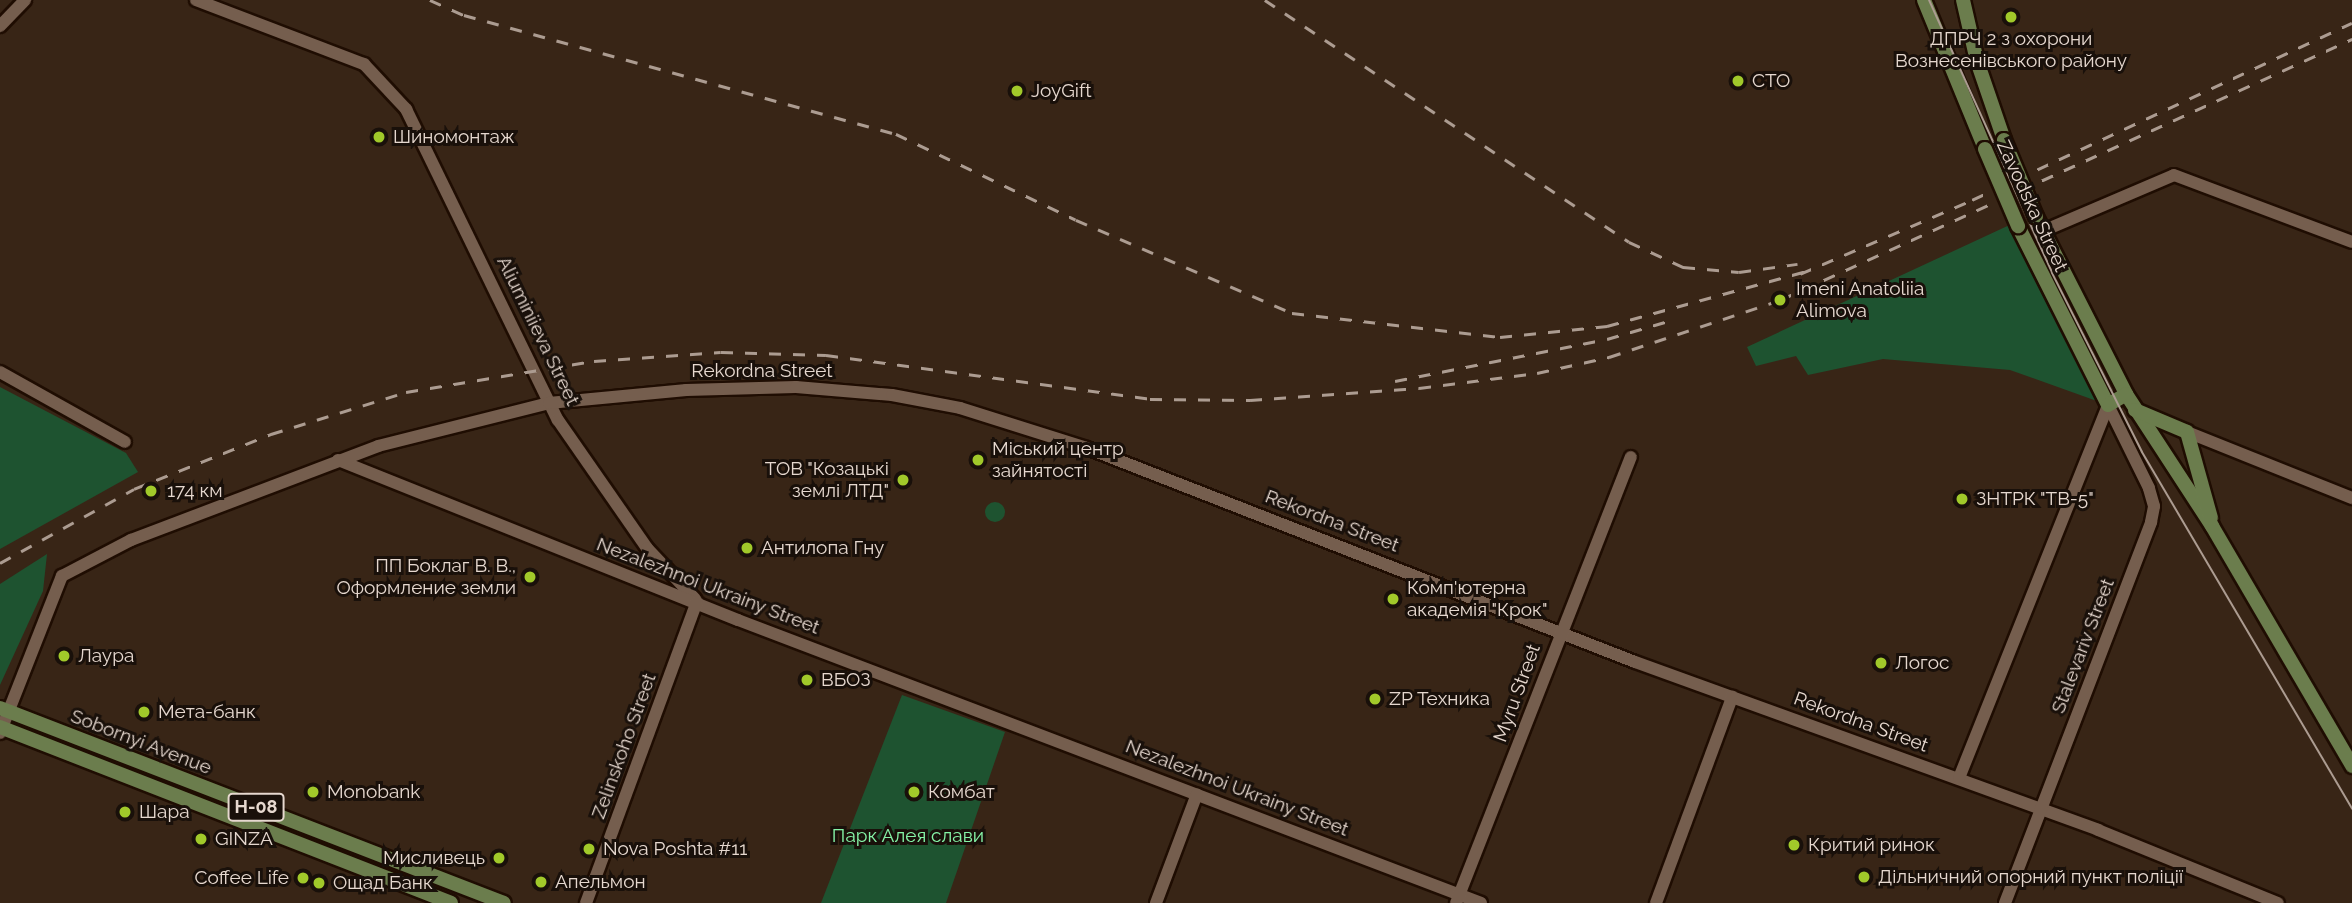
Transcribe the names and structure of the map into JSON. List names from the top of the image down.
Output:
{
  "streets": {
    "main road": ["Zavodska Street", "Sobornyi Avenue", "Н-08"],
    "street": [
      "Aliuminiieva Street",
      "Rekordna Street",
      "Nezalezhnoi Ukrainy Street",
      "Stalevariv Street",
      "Myru Street",
      "Zelinskoho Street"
    ]
  },
  "crossings": [
    ["Zavodska Street", "Stalevariv Street"],
    ["Aliuminiieva Street", "Rekordna Street"],
    ["Aliuminiieva Street", "Nezalezhnoi Ukrainy Street"],
    ["Aliuminiieva Street", "Zelinskoho Street"],
    ["Rekordna Street", "Nezalezhnoi Ukrainy Street"],
    ["Rekordna Street", "Stalevariv Street"],
    ["Rekordna Street", "Myru Street"],
    ["Nezalezhnoi Ukrainy Street", "Myru Street"],
    ["Nezalezhnoi Ukrainy Street", "Zelinskoho Street"]
  ],
  "parks": ["Парк Алея слави"],
  "places": [
    "ДПРЧ 2 з охорони Вознесенівського району",
    "СТО",
    "JoyGift",
    "Шиномонтаж",
    "Imeni Anatoliia Alimova",
    "Міський центр зайнятості",
    "ТОВ \"Козацькі землі ЛТД\"",
    "174 км",
    "ЗНТРК \"ТВ-5\"",
    "Антилопа Гну",
    "ПП Боклаг В. В., Оформление земли",
    "Комп'ютерна академія \"Крок\"",
    "Лаура",
    "Логос",
    "ВБОЗ",
    "ZP Техника",
    "Мета-банк",
    "Monobank",
    "Комбат",
    "Шара",
    "GINZA",
    "Критий ринок",
    "Nova Poshta #11",
    "Мисливець",
    "Дільничний опорний пункт поліції",
    "Coffee Life",
    "Апельмон",
    "Ощад Банк"
  ]
}
